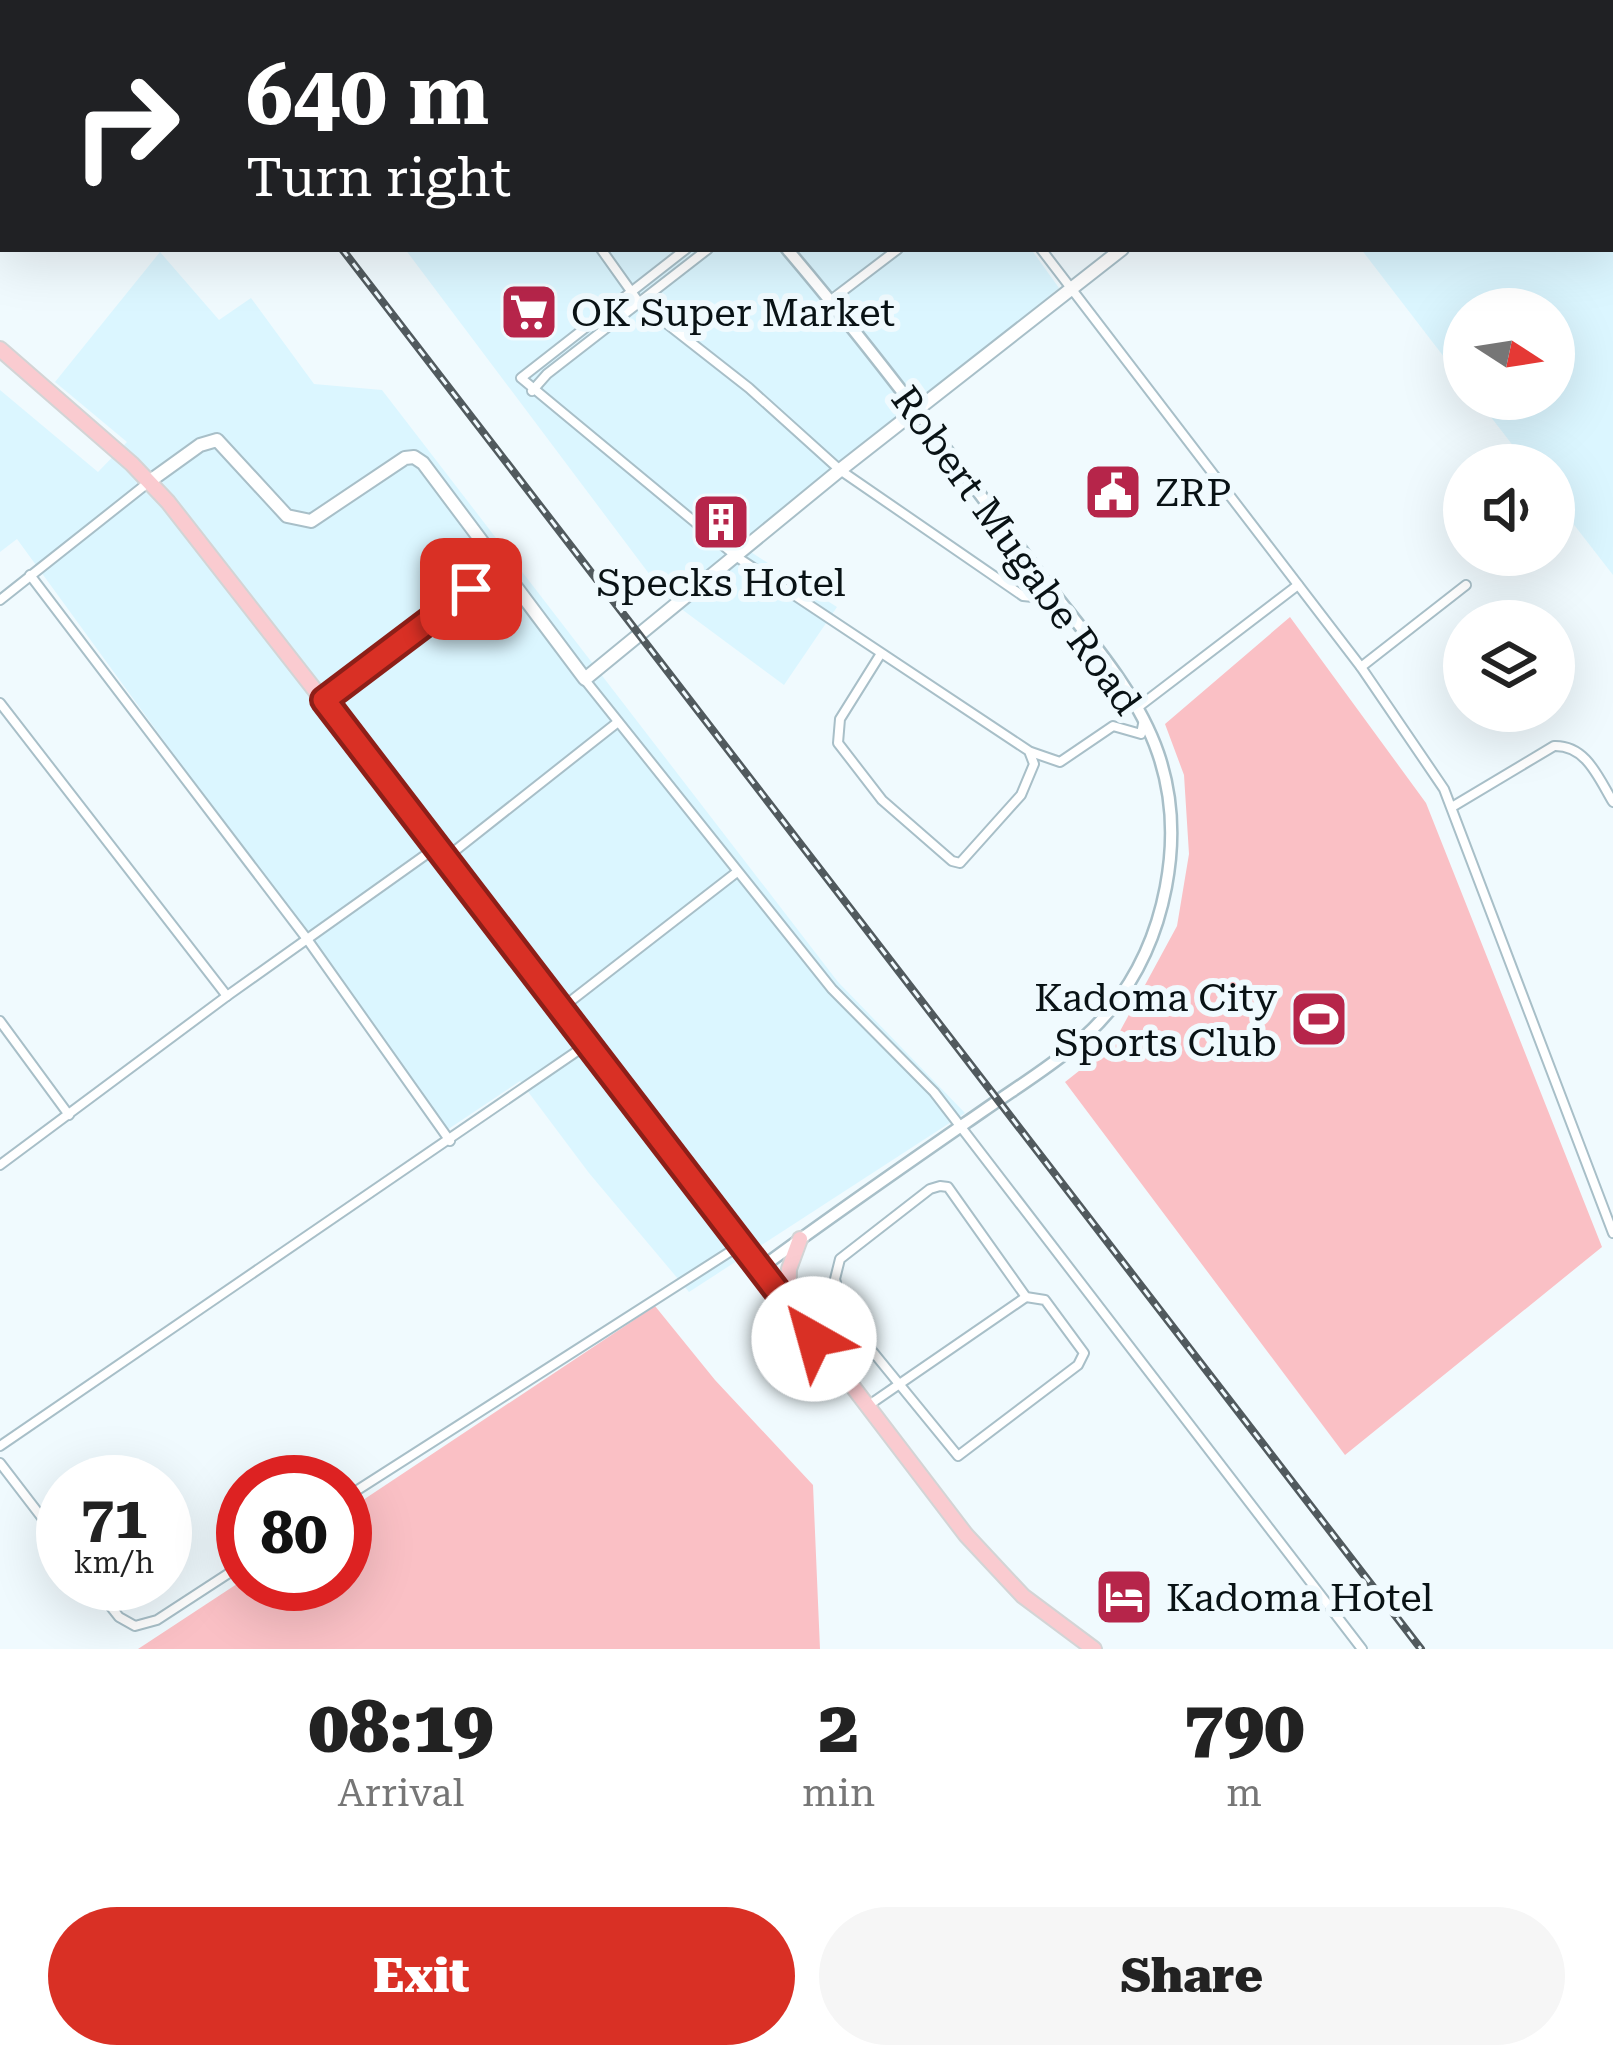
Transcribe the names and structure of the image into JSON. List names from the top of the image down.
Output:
{
  "streets": {
    "street": ["Robert Mugabe Road"]
  },
  "places": {
    "supermarket": ["OK Super Market"],
    "public building": ["ZRP"],
    "building": ["Specks Hotel"],
    "sports": ["Kadoma City Sports Club"],
    "hotel": ["Kadoma Hotel"]
  },
  "north": "right",
  "page": {
    "turn": ["640 m", "Turn right"],
    "speed": "71 km/h",
    "limit": "80",
    "eta": [
      "08:19",
      "Arrival",
      "2",
      "min",
      "790",
      "m"
    ],
    "buttons": ["Exit", "Share"]
  }
}
